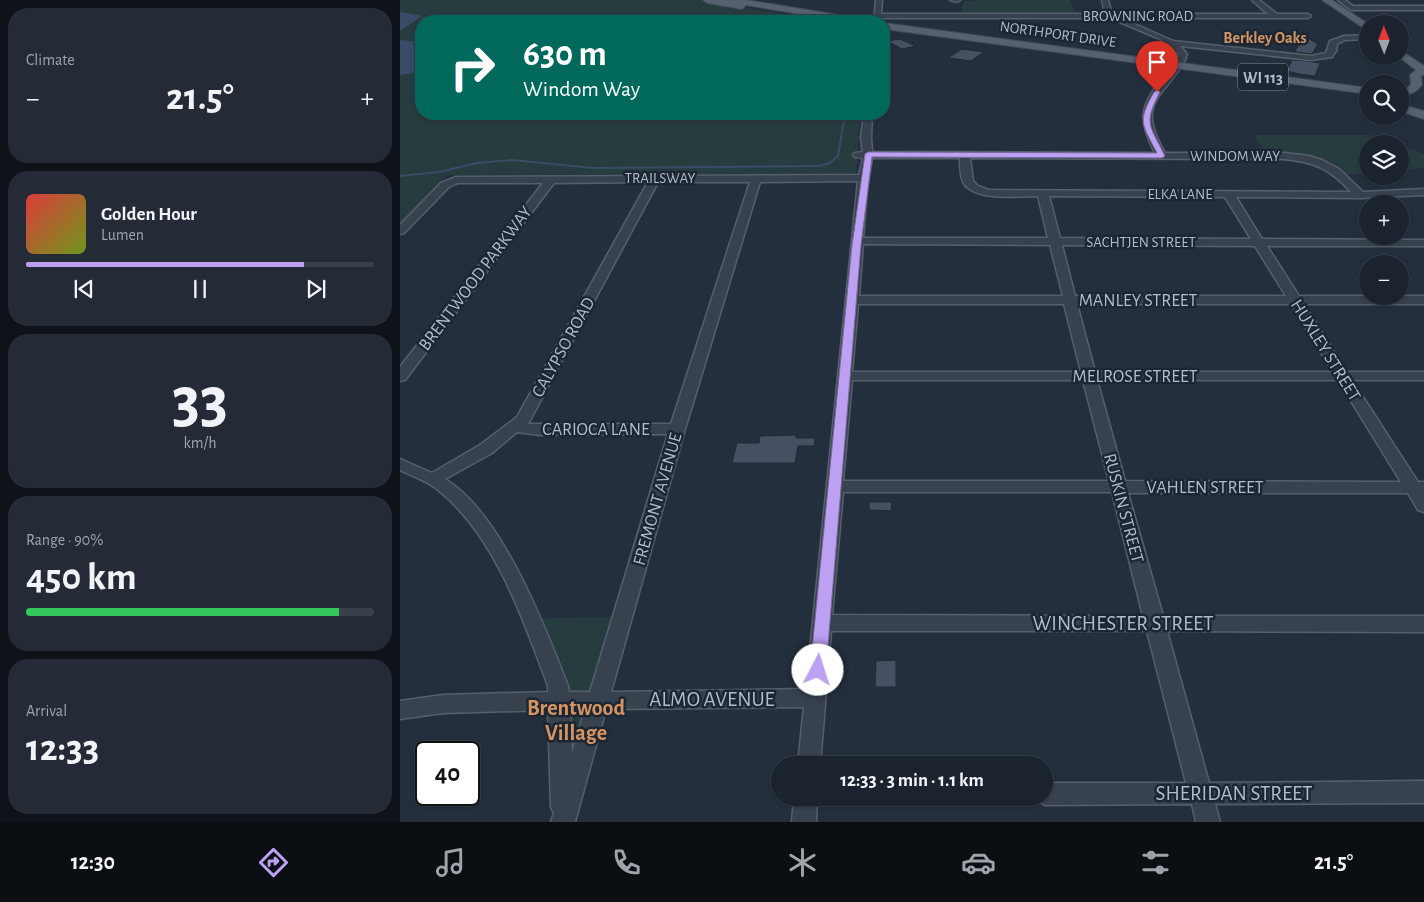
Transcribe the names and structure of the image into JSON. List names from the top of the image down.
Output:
{
  "streets": {
    "main road": ["NORTHPORT DRIVE", "WI 113"],
    "street": [
      "BROWNING ROAD",
      "WINDOM WAY",
      "TRAILSWAY",
      "ELKA LANE",
      "SACHTJEN STREET",
      "BRENTWOOD PARKWAY",
      "MANLEY STREET",
      "CALYPSO ROAD",
      "HUXLEY STREET",
      "MELROSE STREET",
      "CARIOCA LANE",
      "VAHLEN STREET",
      "FREMONT AVENUE",
      "RUSKIN STREET",
      "WINCHESTER STREET",
      "ALMO AVENUE",
      "SHERIDAN STREET"
    ]
  },
  "crossings": [
    ["NORTHPORT DRIVE", "WI 113"],
    ["WINDOM WAY", "ELKA LANE"],
    ["TRAILSWAY", "BRENTWOOD PARKWAY"],
    ["TRAILSWAY", "CALYPSO ROAD"],
    ["TRAILSWAY", "FREMONT AVENUE"],
    ["ELKA LANE", "HUXLEY STREET"],
    ["ELKA LANE", "RUSKIN STREET"],
    ["SACHTJEN STREET", "HUXLEY STREET"],
    ["SACHTJEN STREET", "RUSKIN STREET"],
    ["MANLEY STREET", "HUXLEY STREET"],
    ["MANLEY STREET", "RUSKIN STREET"],
    ["CALYPSO ROAD", "CARIOCA LANE"],
    ["HUXLEY STREET", "MELROSE STREET"],
    ["HUXLEY STREET", "VAHLEN STREET"],
    ["MELROSE STREET", "RUSKIN STREET"],
    ["CARIOCA LANE", "FREMONT AVENUE"],
    ["VAHLEN STREET", "RUSKIN STREET"],
    ["FREMONT AVENUE", "ALMO AVENUE"],
    ["RUSKIN STREET", "WINCHESTER STREET"],
    ["RUSKIN STREET", "SHERIDAN STREET"]
  ],
  "districts": ["Berkley Oaks", "Brentwood Village"],
  "north": "top",
  "page": {
    "tile": [
      "Climate",
      ["33", "km/h"],
      ["Range · 90%", "450 km"],
      ["Arrival", "12:33"]
    ],
    "map_buttons": ["+", "−"],
    "turn": ["630 m", "Windom Way"],
    "heat": ["−", "21.5°", "+"],
    "song": ["Golden Hour", "Lumen"],
    "limit": "40",
    "trip": "12:33 · 3 min · 1.1 km",
    "tabs": ["12:30", "21.5°"]
  }
}
